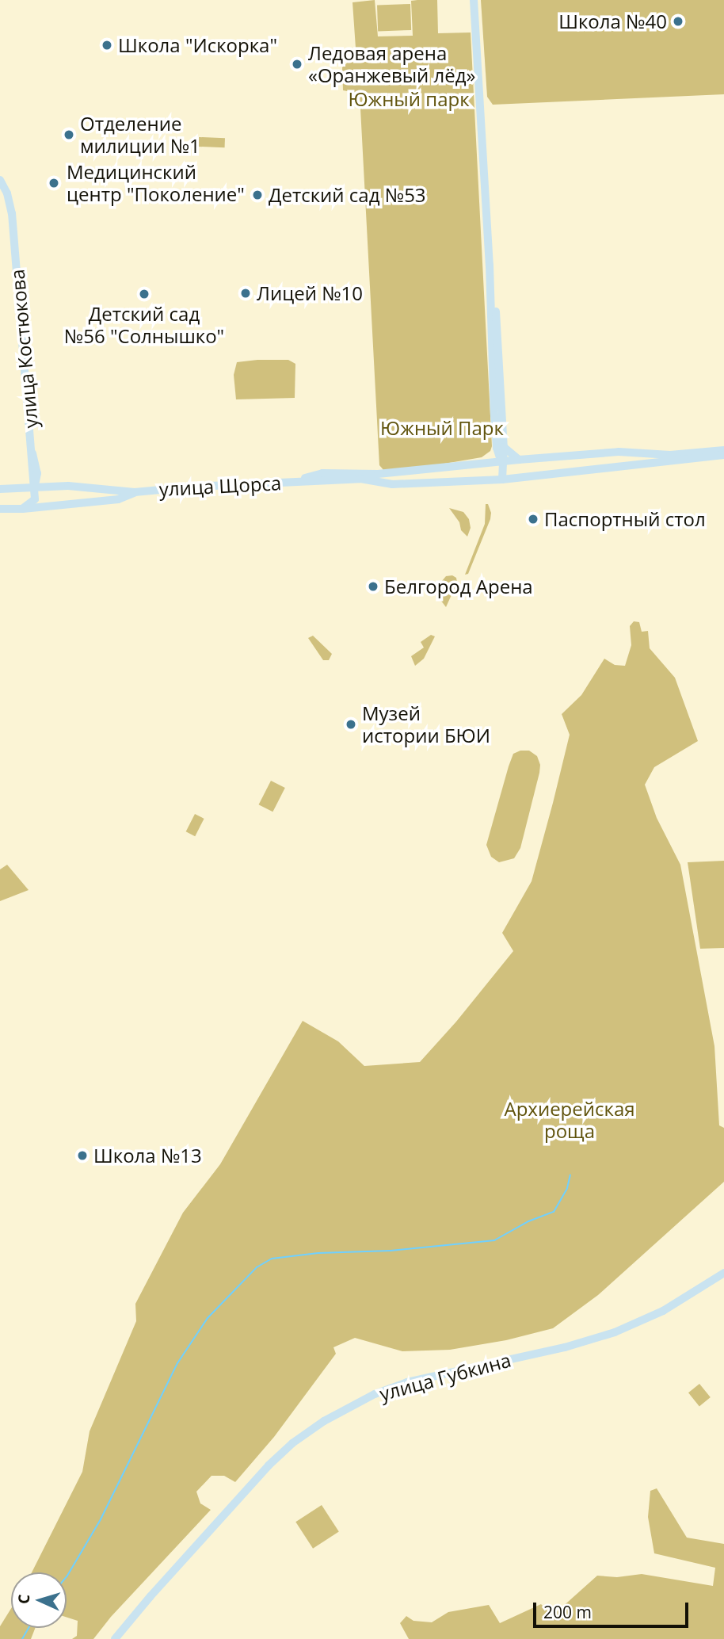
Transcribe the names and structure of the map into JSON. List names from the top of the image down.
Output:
{
  "streets": {
    "main road": ["улица Костюкова", "улица Щорса", "улица Губкина"]
  },
  "crossings": [
    ["улица Костюкова", "улица Щорса"]
  ],
  "parks": ["Южный парк", "Южный Парк", "Архиерейская роща"],
  "places": [
    "Школа №40",
    "Школа \"Искорка\"",
    "Ледовая арена «Оранжевый лёд»",
    "Отделение милиции №1",
    "Медицинский центр \"Поколение\"",
    "Детский сад №53",
    "Лицей №10",
    "Детский сад №56 \"Солнышко\"",
    "Паспортный стол",
    "Белгород Арена",
    "Музей истории БЮИ",
    "Школа №13"
  ],
  "scale_bar": "200 m",
  "north": "left"
}
